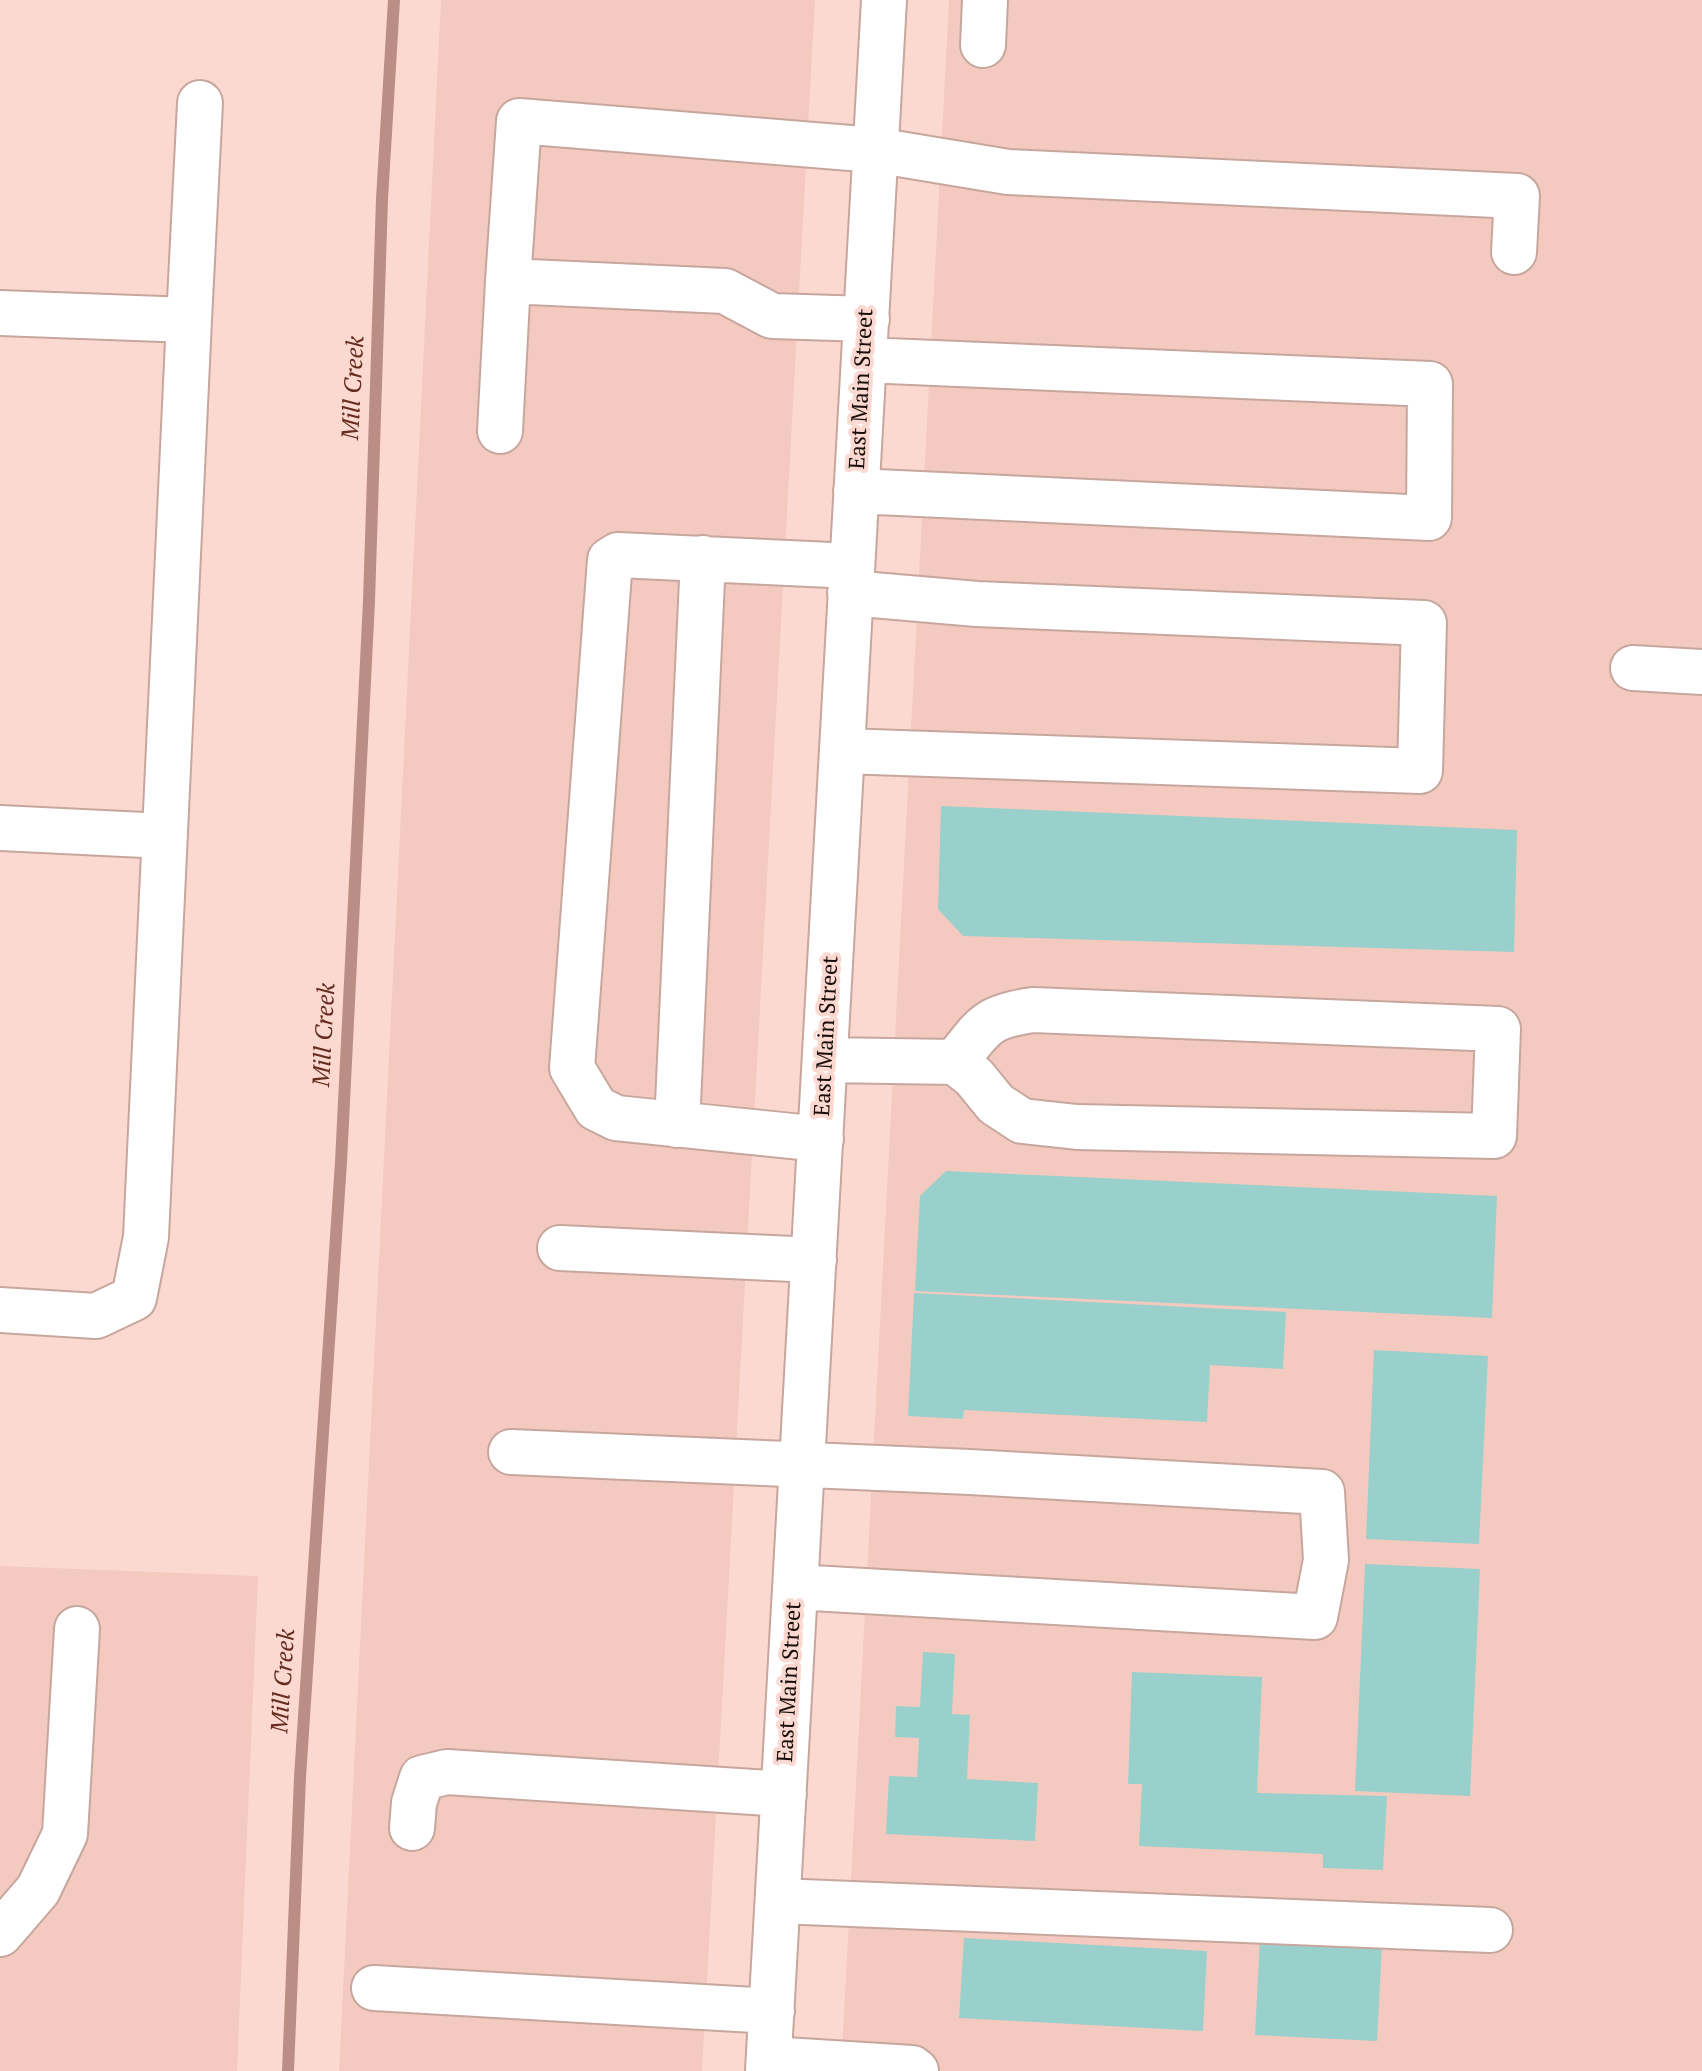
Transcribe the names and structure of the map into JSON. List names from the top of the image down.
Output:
{
  "streets": {
    "street": ["East Main Street"]
  },
  "water": ["Mill Creek"]
}
